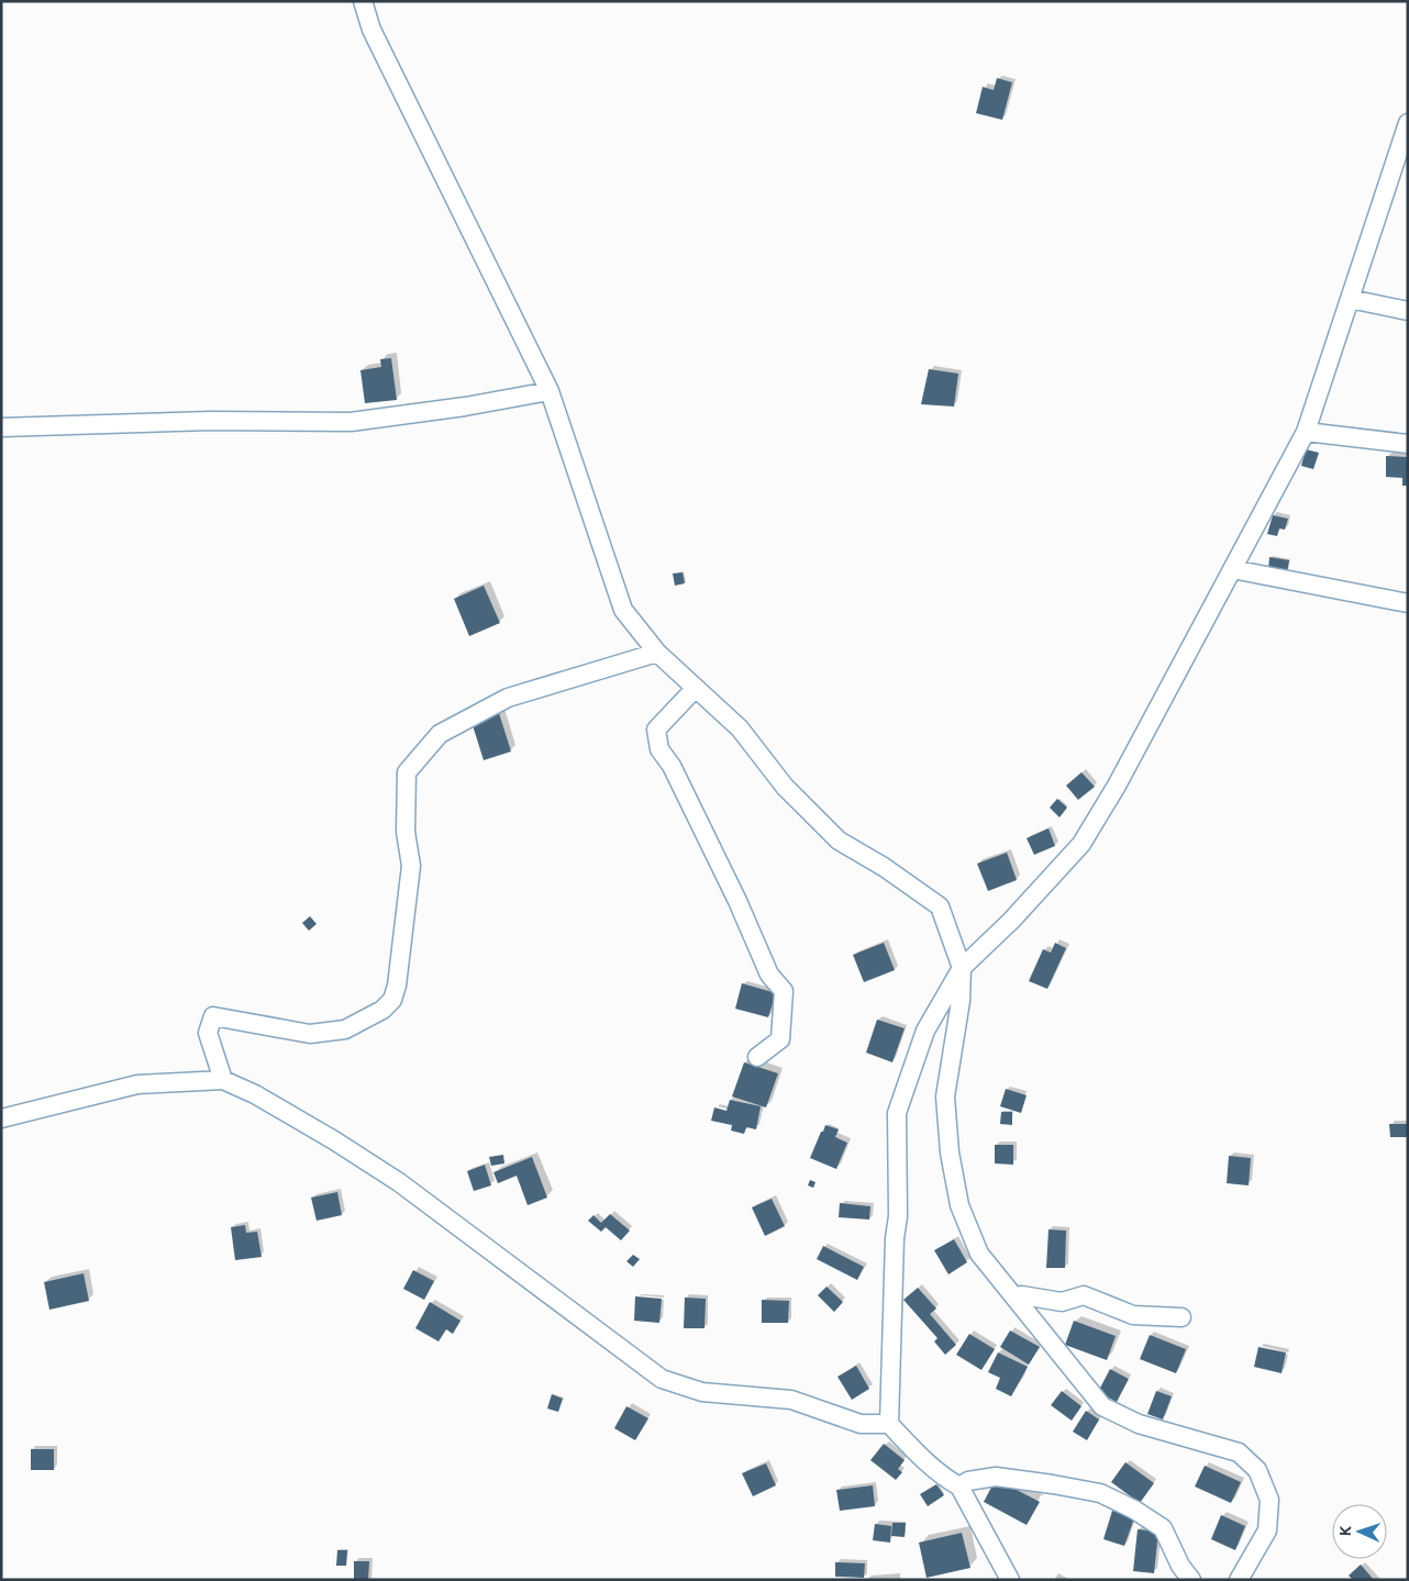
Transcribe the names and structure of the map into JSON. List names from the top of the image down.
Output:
{
  "north": "left"
}
